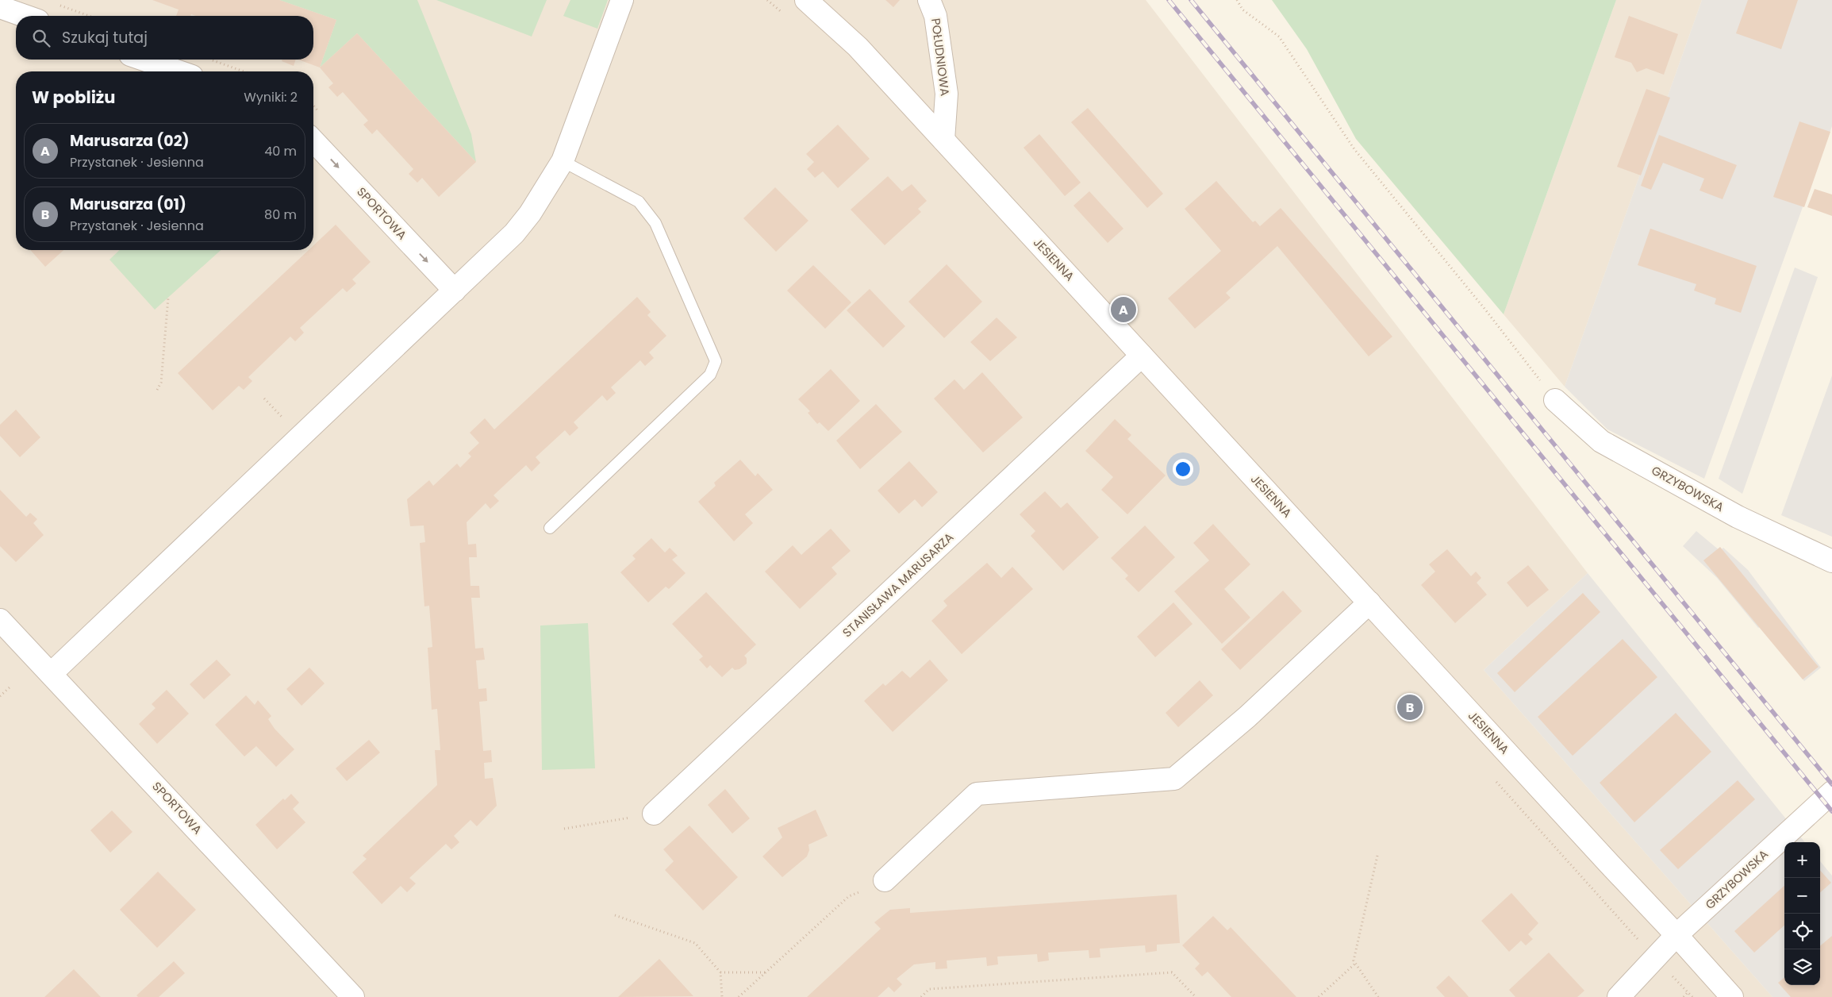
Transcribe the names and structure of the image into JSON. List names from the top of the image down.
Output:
{
  "streets": {
    "street": [
      "POŁUDNIOWA",
      "SPORTOWA",
      "JESIENNA",
      "GRZYBOWSKA",
      "STANISŁAWA MARUSARZA"
    ]
  },
  "crossings": [
    ["POŁUDNIOWA", "JESIENNA"],
    ["JESIENNA", "GRZYBOWSKA"],
    ["JESIENNA", "STANISŁAWA MARUSARZA"]
  ],
  "page": {
    "search": "Szukaj tutaj",
    "heading": ["W pobliżu", "Wyniki: 2"],
    "list": [
      {
        "mark": "A",
        "name": "Marusarza (02)",
        "note": "Przystanek · Jesienna",
        "value": "40 m"
      },
      {
        "mark": "B",
        "name": "Marusarza (01)",
        "note": "Przystanek · Jesienna",
        "value": "80 m"
      }
    ],
    "pins": ["A", "B"],
    "map_buttons": ["+", "−"]
  }
}
